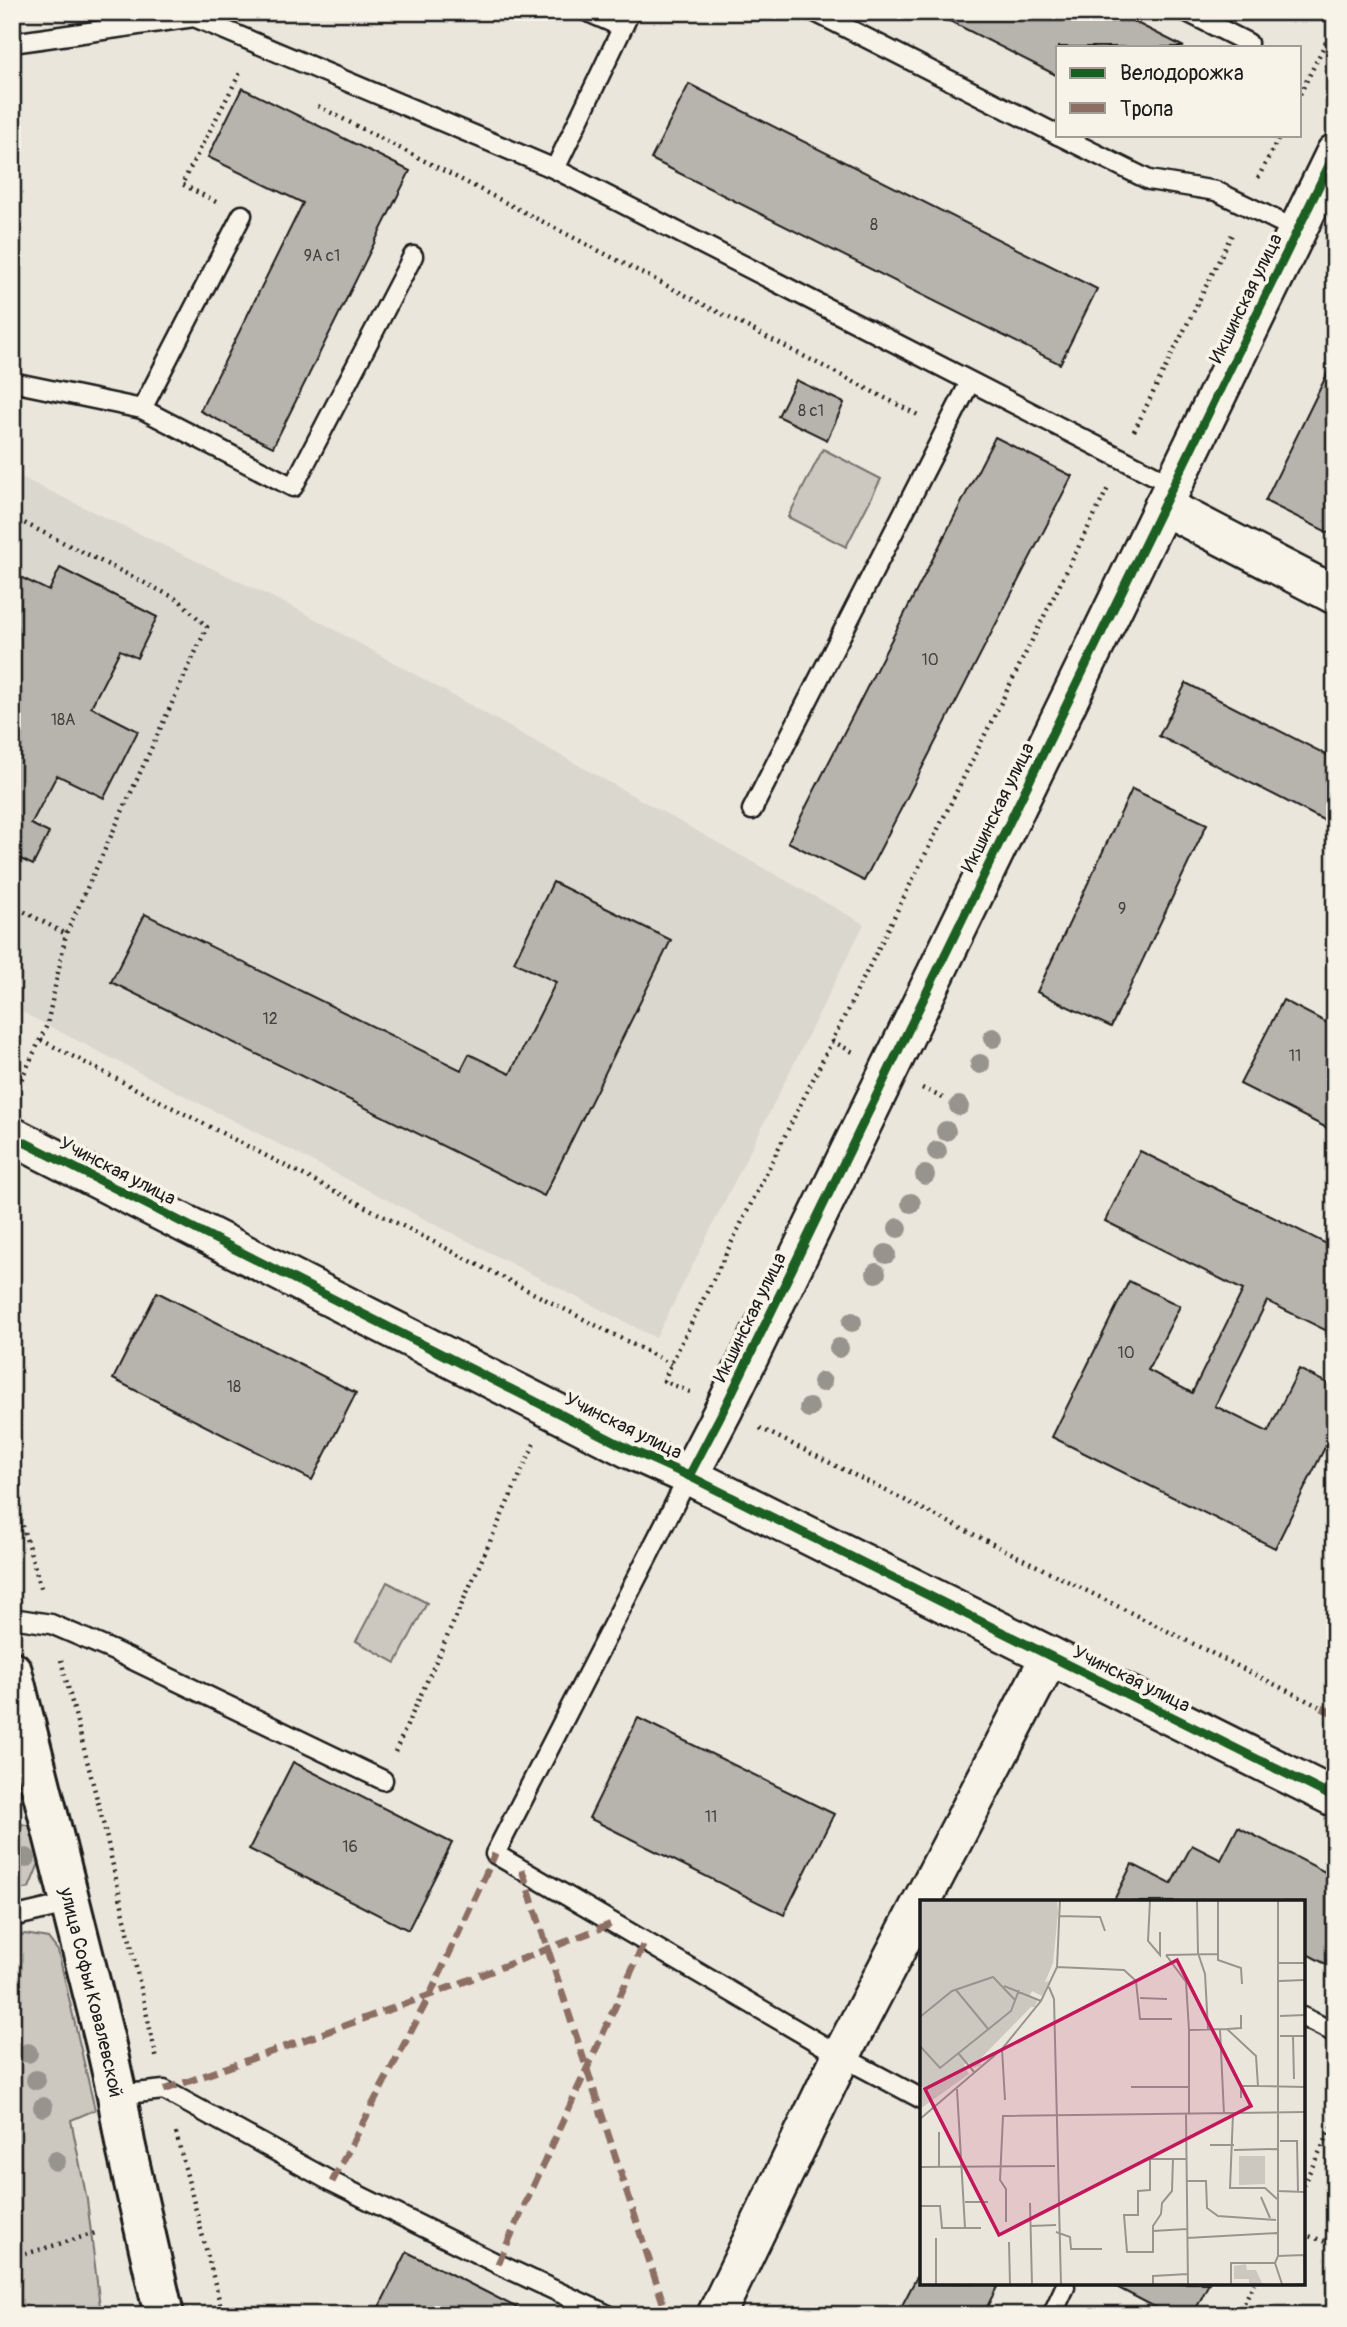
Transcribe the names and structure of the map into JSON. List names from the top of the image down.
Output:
{
  "streets": {
    "street": ["Икшинская улица", "Учинская улица", "улица Софьи Ковалевской"]
  },
  "crossings": [
    ["Икшинская улица", "Учинская улица"]
  ],
  "house_numbers": [
    "8",
    "9А с1",
    "8 с1",
    "10",
    "18А",
    "9",
    "12",
    "11",
    "10",
    "18",
    "11",
    "16"
  ],
  "legend": ["Велодорожка", "Тропа"]
}
